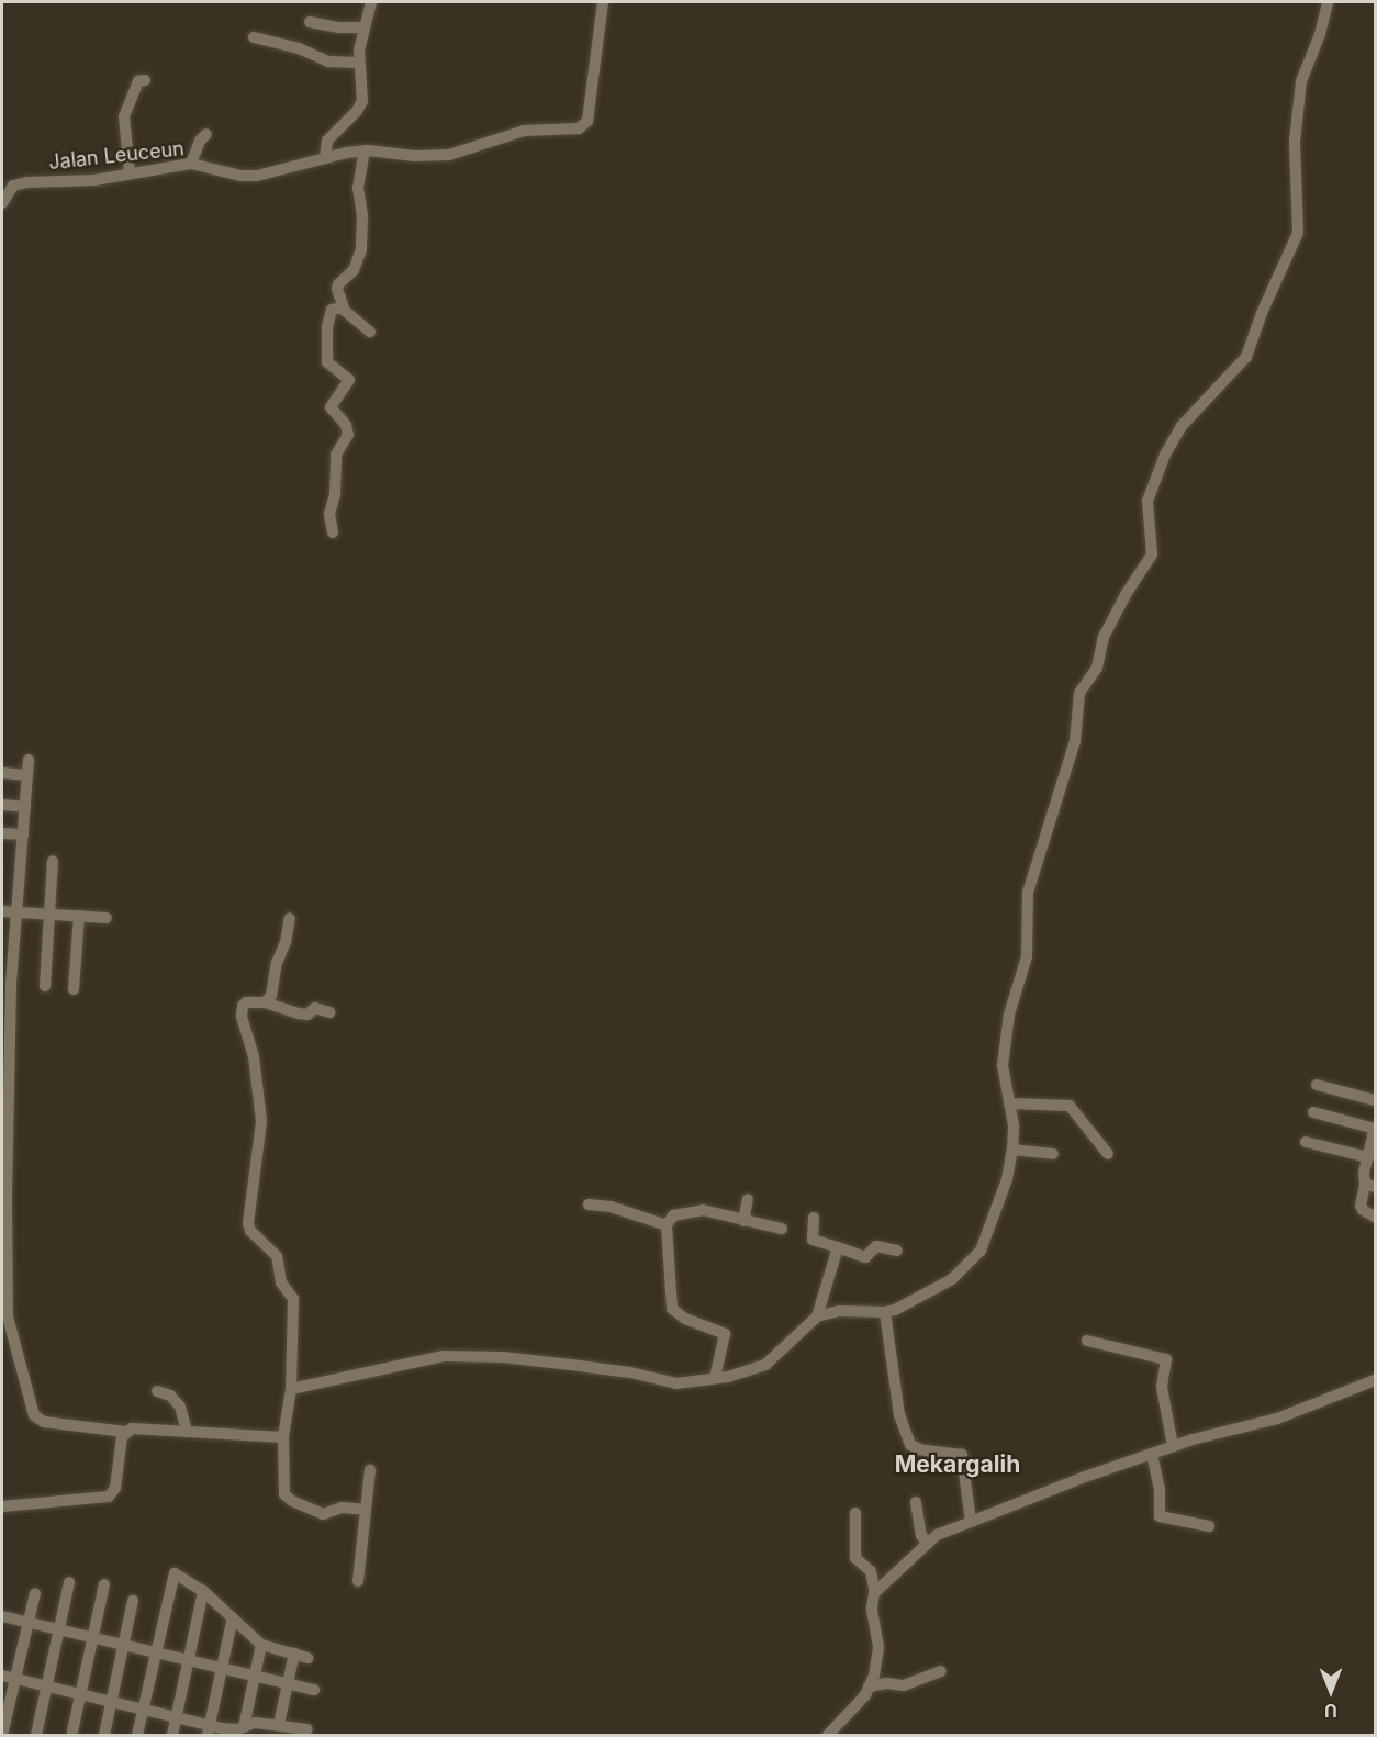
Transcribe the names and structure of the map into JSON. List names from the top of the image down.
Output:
{
  "streets": {
    "street": ["Jalan Leuceun"]
  },
  "districts": ["Mekargalih"],
  "north": "bottom"
}
